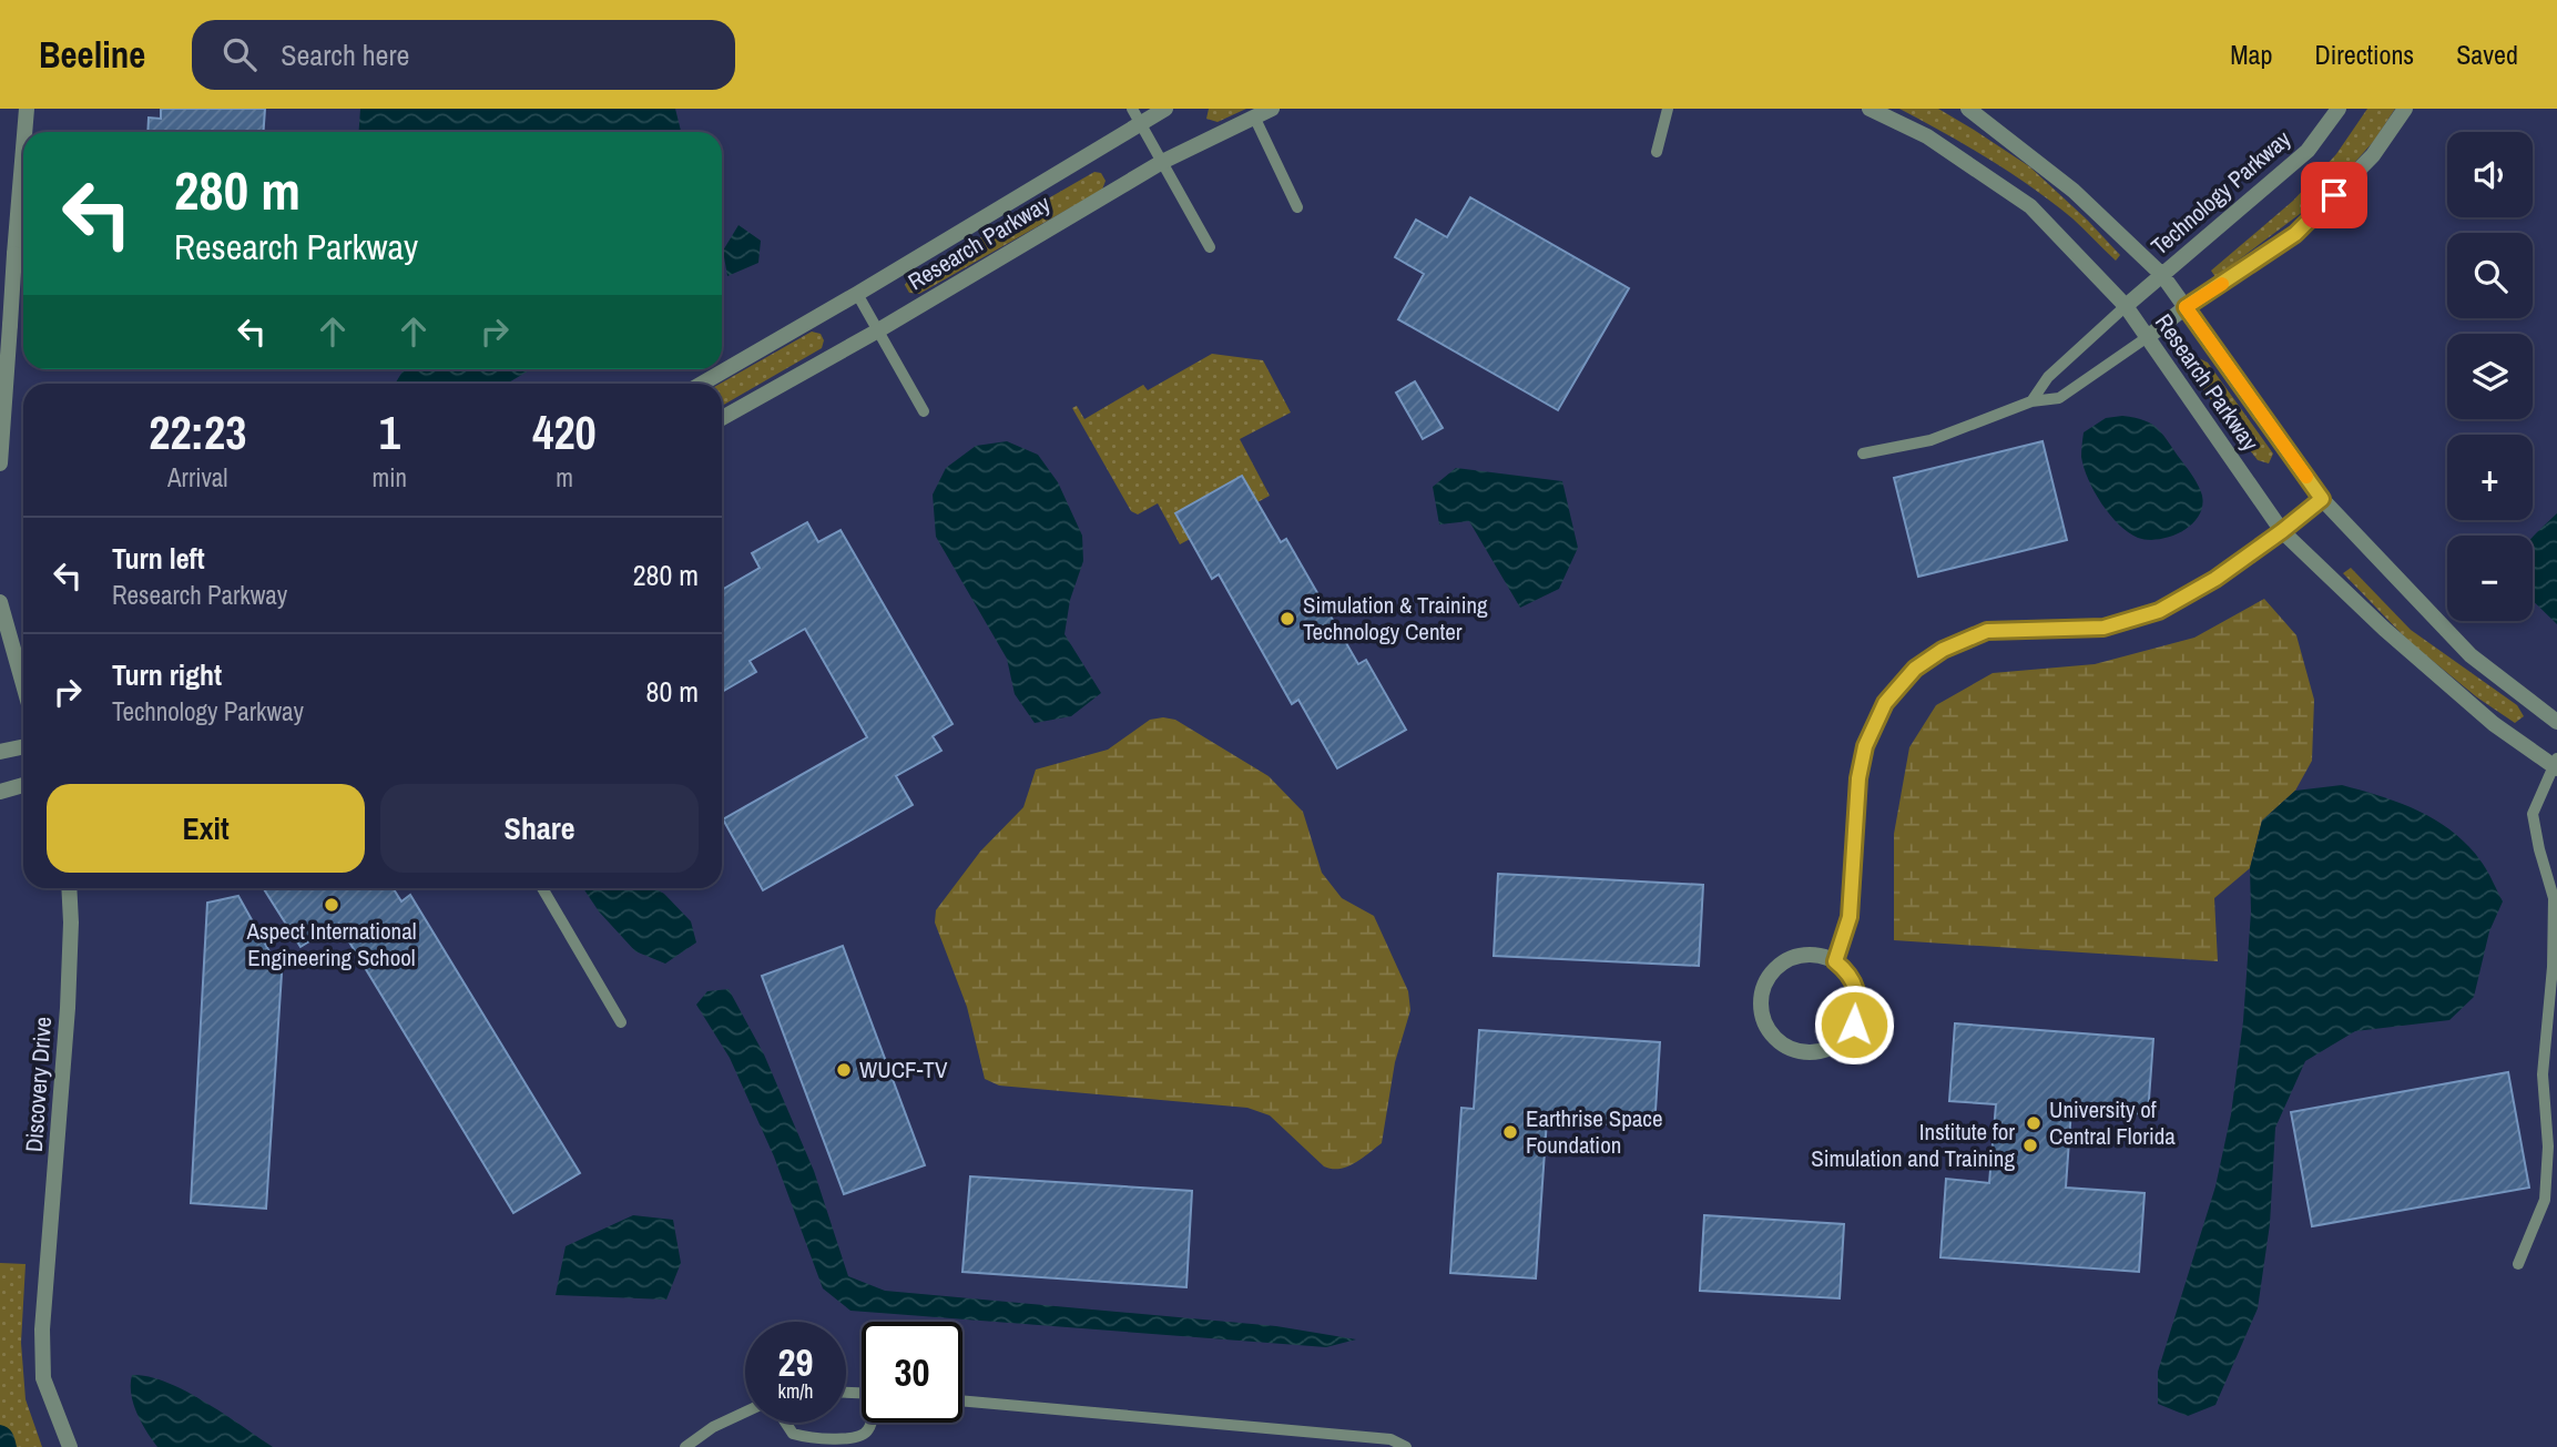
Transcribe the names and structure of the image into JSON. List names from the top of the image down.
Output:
{
  "streets": {
    "street": ["Technology Parkway", "Research Parkway", "Discovery Drive"]
  },
  "crossings": [
    ["Technology Parkway", "Research Parkway"]
  ],
  "places": [
    "Simulation & Training Technology Center",
    "Aspect International Engineering School",
    "WUCF-TV",
    "University of Central Florida",
    "Earthrise Space Foundation",
    "Institute for Simulation and Training"
  ],
  "page": {
    "header": "Beeline",
    "search": "Search here",
    "nav": ["Map", "Directions", "Saved"],
    "map_buttons": ["+", "−"],
    "turn": ["280 m", "Research Parkway"],
    "eta": [
      "22:23",
      "Arrival",
      "1",
      "min",
      "420",
      "m"
    ],
    "list": [
      {
        "name": "Turn left",
        "note": "Research Parkway",
        "value": "280 m"
      },
      {
        "name": "Turn right",
        "note": "Technology Parkway",
        "value": "80 m"
      }
    ],
    "buttons": ["Exit", "Share"],
    "speed": "29 km/h",
    "limit": "30"
  }
}
